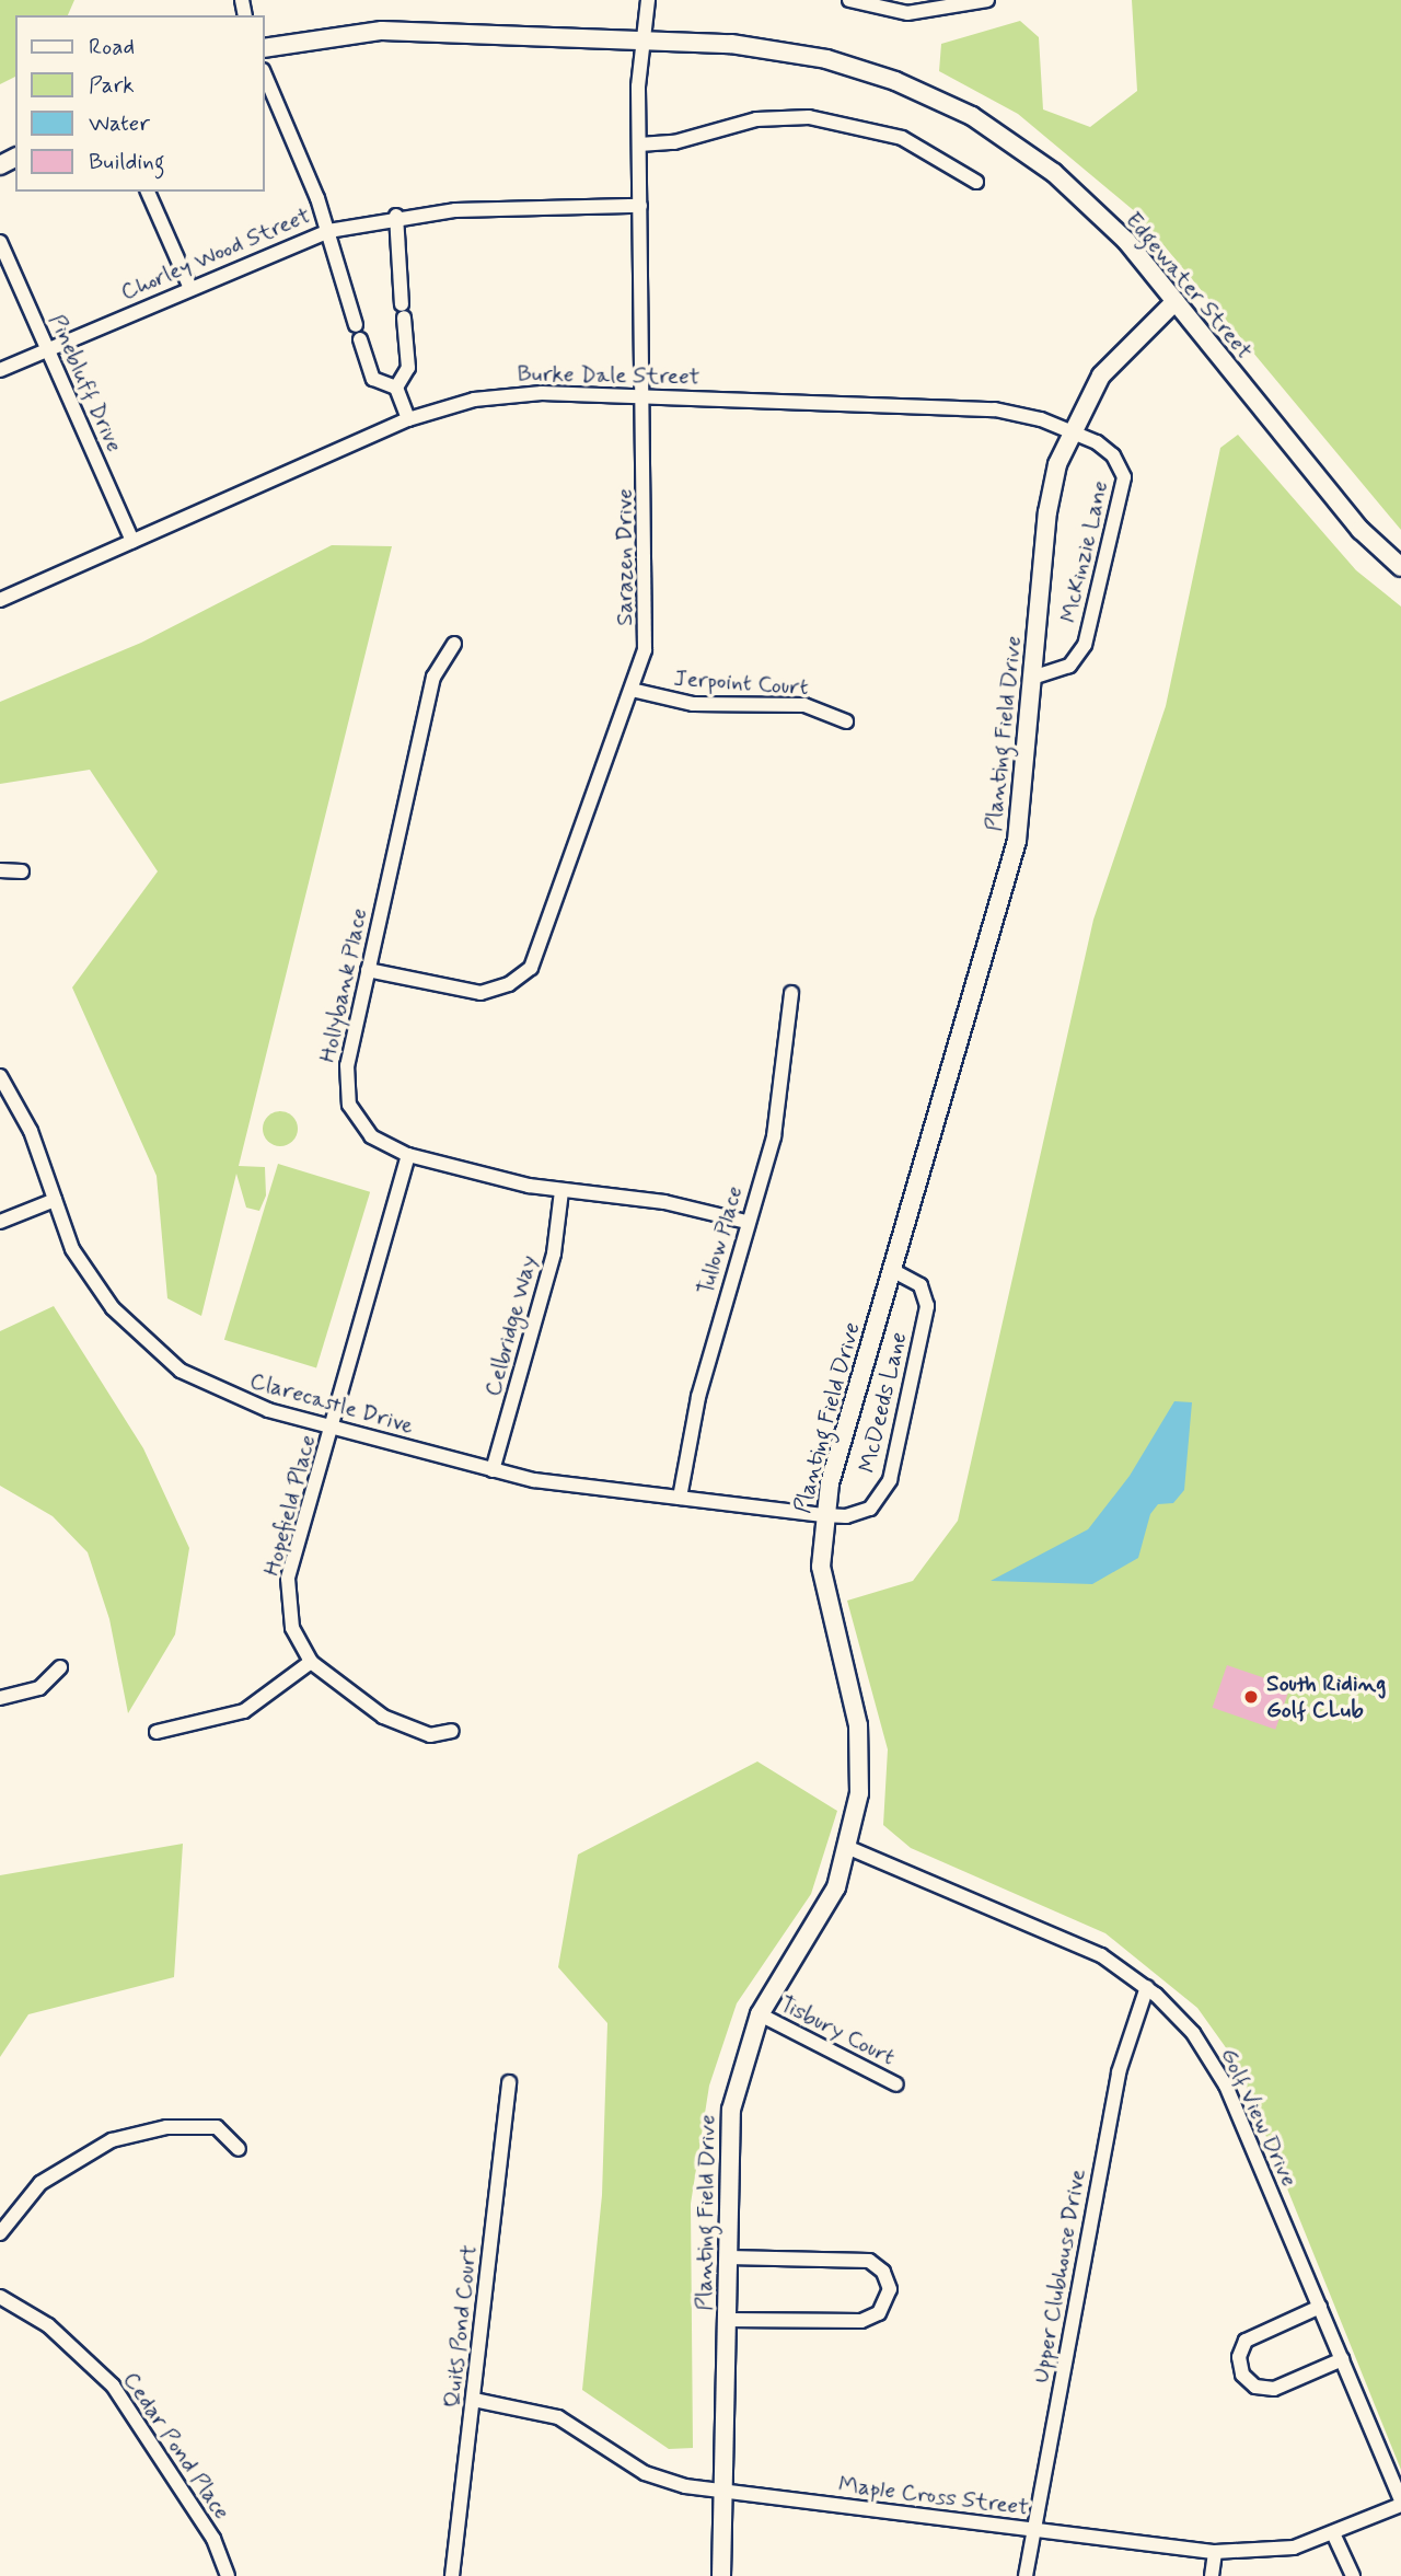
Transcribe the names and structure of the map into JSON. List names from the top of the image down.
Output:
{
  "streets": {
    "street": [
      "Chorley Wood Street",
      "Edgewater Street",
      "Burke Dale Street",
      "Pinebluff Drive",
      "McKinzie Lane",
      "Sarazen Drive",
      "Jerpoint Court",
      "Planting Field Drive",
      "Hollybank Place",
      "Tullow Place",
      "Celbridge Way",
      "McDeeds Lane",
      "Clarecastle Drive",
      "Hopefield Place",
      "Tisbury Court",
      "Golf View Drive",
      "Upper Clubhouse Drive",
      "Quits Pond Court",
      "Cedar Pond Place",
      "Maple Cross Street"
    ]
  },
  "crossings": [
    ["Chorley Wood Street", "Pinebluff Drive"],
    ["Chorley Wood Street", "Sarazen Drive"],
    ["Edgewater Street", "Sarazen Drive"],
    ["Edgewater Street", "Planting Field Drive"],
    ["Burke Dale Street", "Pinebluff Drive"],
    ["Burke Dale Street", "McKinzie Lane"],
    ["Burke Dale Street", "Sarazen Drive"],
    ["Burke Dale Street", "Planting Field Drive"],
    ["McKinzie Lane", "Planting Field Drive"],
    ["Sarazen Drive", "Jerpoint Court"],
    ["Sarazen Drive", "Hollybank Place"],
    ["Planting Field Drive", "McDeeds Lane"],
    ["Planting Field Drive", "Clarecastle Drive"],
    ["Planting Field Drive", "Tisbury Court"],
    ["Planting Field Drive", "Golf View Drive"],
    ["Planting Field Drive", "Maple Cross Street"],
    ["Hollybank Place", "Tullow Place"],
    ["Hollybank Place", "Celbridge Way"],
    ["Hollybank Place", "Hopefield Place"],
    ["Tullow Place", "Clarecastle Drive"],
    ["Celbridge Way", "Clarecastle Drive"],
    ["McDeeds Lane", "Clarecastle Drive"],
    ["Clarecastle Drive", "Hopefield Place"],
    ["Golf View Drive", "Upper Clubhouse Drive"],
    ["Golf View Drive", "Maple Cross Street"],
    ["Upper Clubhouse Drive", "Maple Cross Street"],
    ["Quits Pond Court", "Maple Cross Street"]
  ],
  "places": ["South Riding Golf CLub"],
  "legend": [
    "Road",
    "Park",
    "Water",
    "Building"
  ]
}
